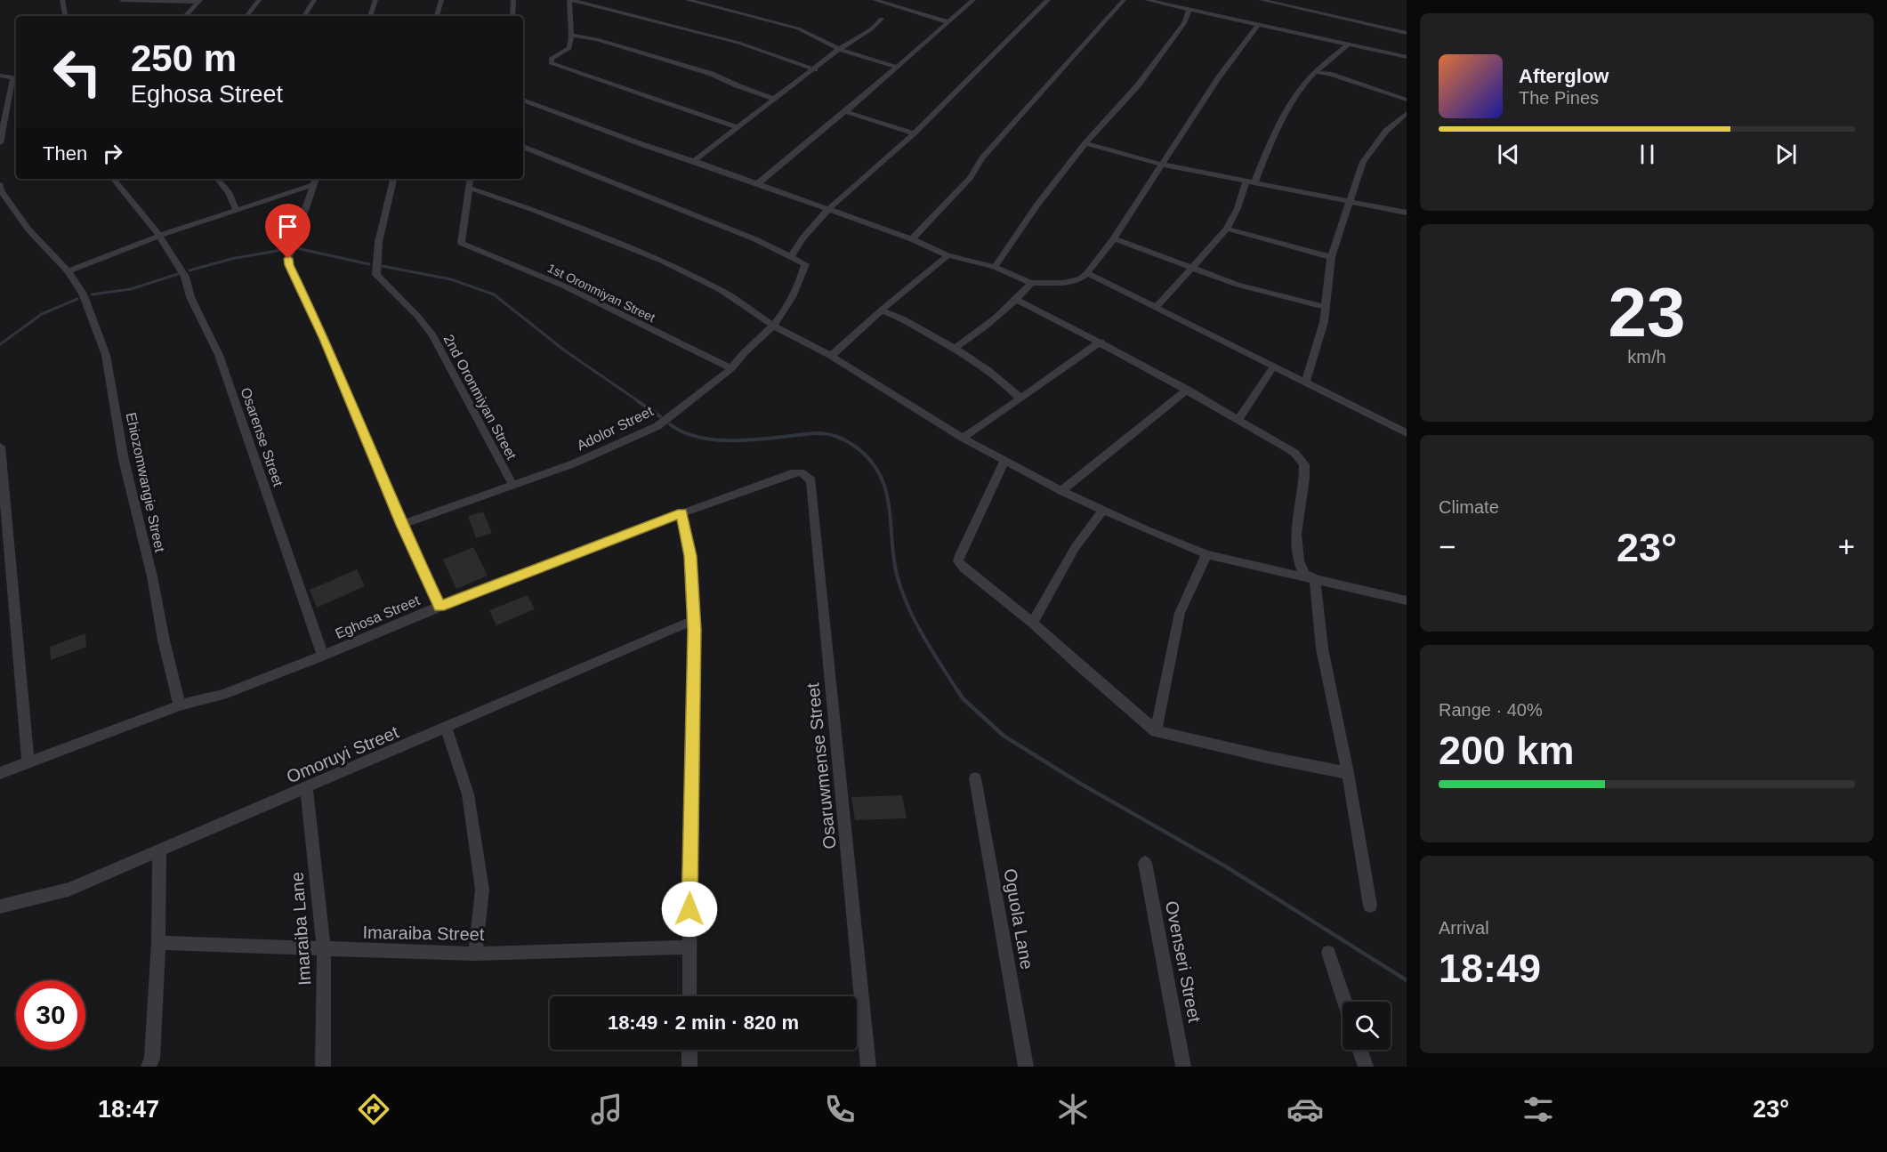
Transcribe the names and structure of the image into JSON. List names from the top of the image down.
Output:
{
  "streets": {
    "street": [
      "1st Oronmiyan Street",
      "2nd Oronmiyan Street",
      "Adolor Street",
      "Osarense Street",
      "Ehiozomwangie Street",
      "Eghosa Street",
      "Omoruyi Street",
      "Osaruwmense Street",
      "Oguola Lane",
      "Imaraiba Lane",
      "Imaraiba Street",
      "Ovenseri Street"
    ]
  },
  "crossings": [
    ["1st Oronmiyan Street", "Adolor Street"],
    ["2nd Oronmiyan Street", "Adolor Street"],
    ["Osarense Street", "Eghosa Street"],
    ["Ehiozomwangie Street", "Eghosa Street"],
    ["Eghosa Street", "Osaruwmense Street"],
    ["Omoruyi Street", "Imaraiba Lane"],
    ["Imaraiba Lane", "Imaraiba Street"]
  ],
  "page": {
    "turn": ["250 m", "Eghosa Street"],
    "song": ["Afterglow", "The Pines"],
    "then": "Then",
    "tile": [
      ["23", "km/h"],
      "Climate",
      ["Range · 40%", "200 km"],
      ["Arrival", "18:49"]
    ],
    "heat": ["−", "23°", "+"],
    "limit": "30",
    "trip": "18:49 · 2 min · 820 m",
    "tabs": ["18:47", "23°"]
  }
}
